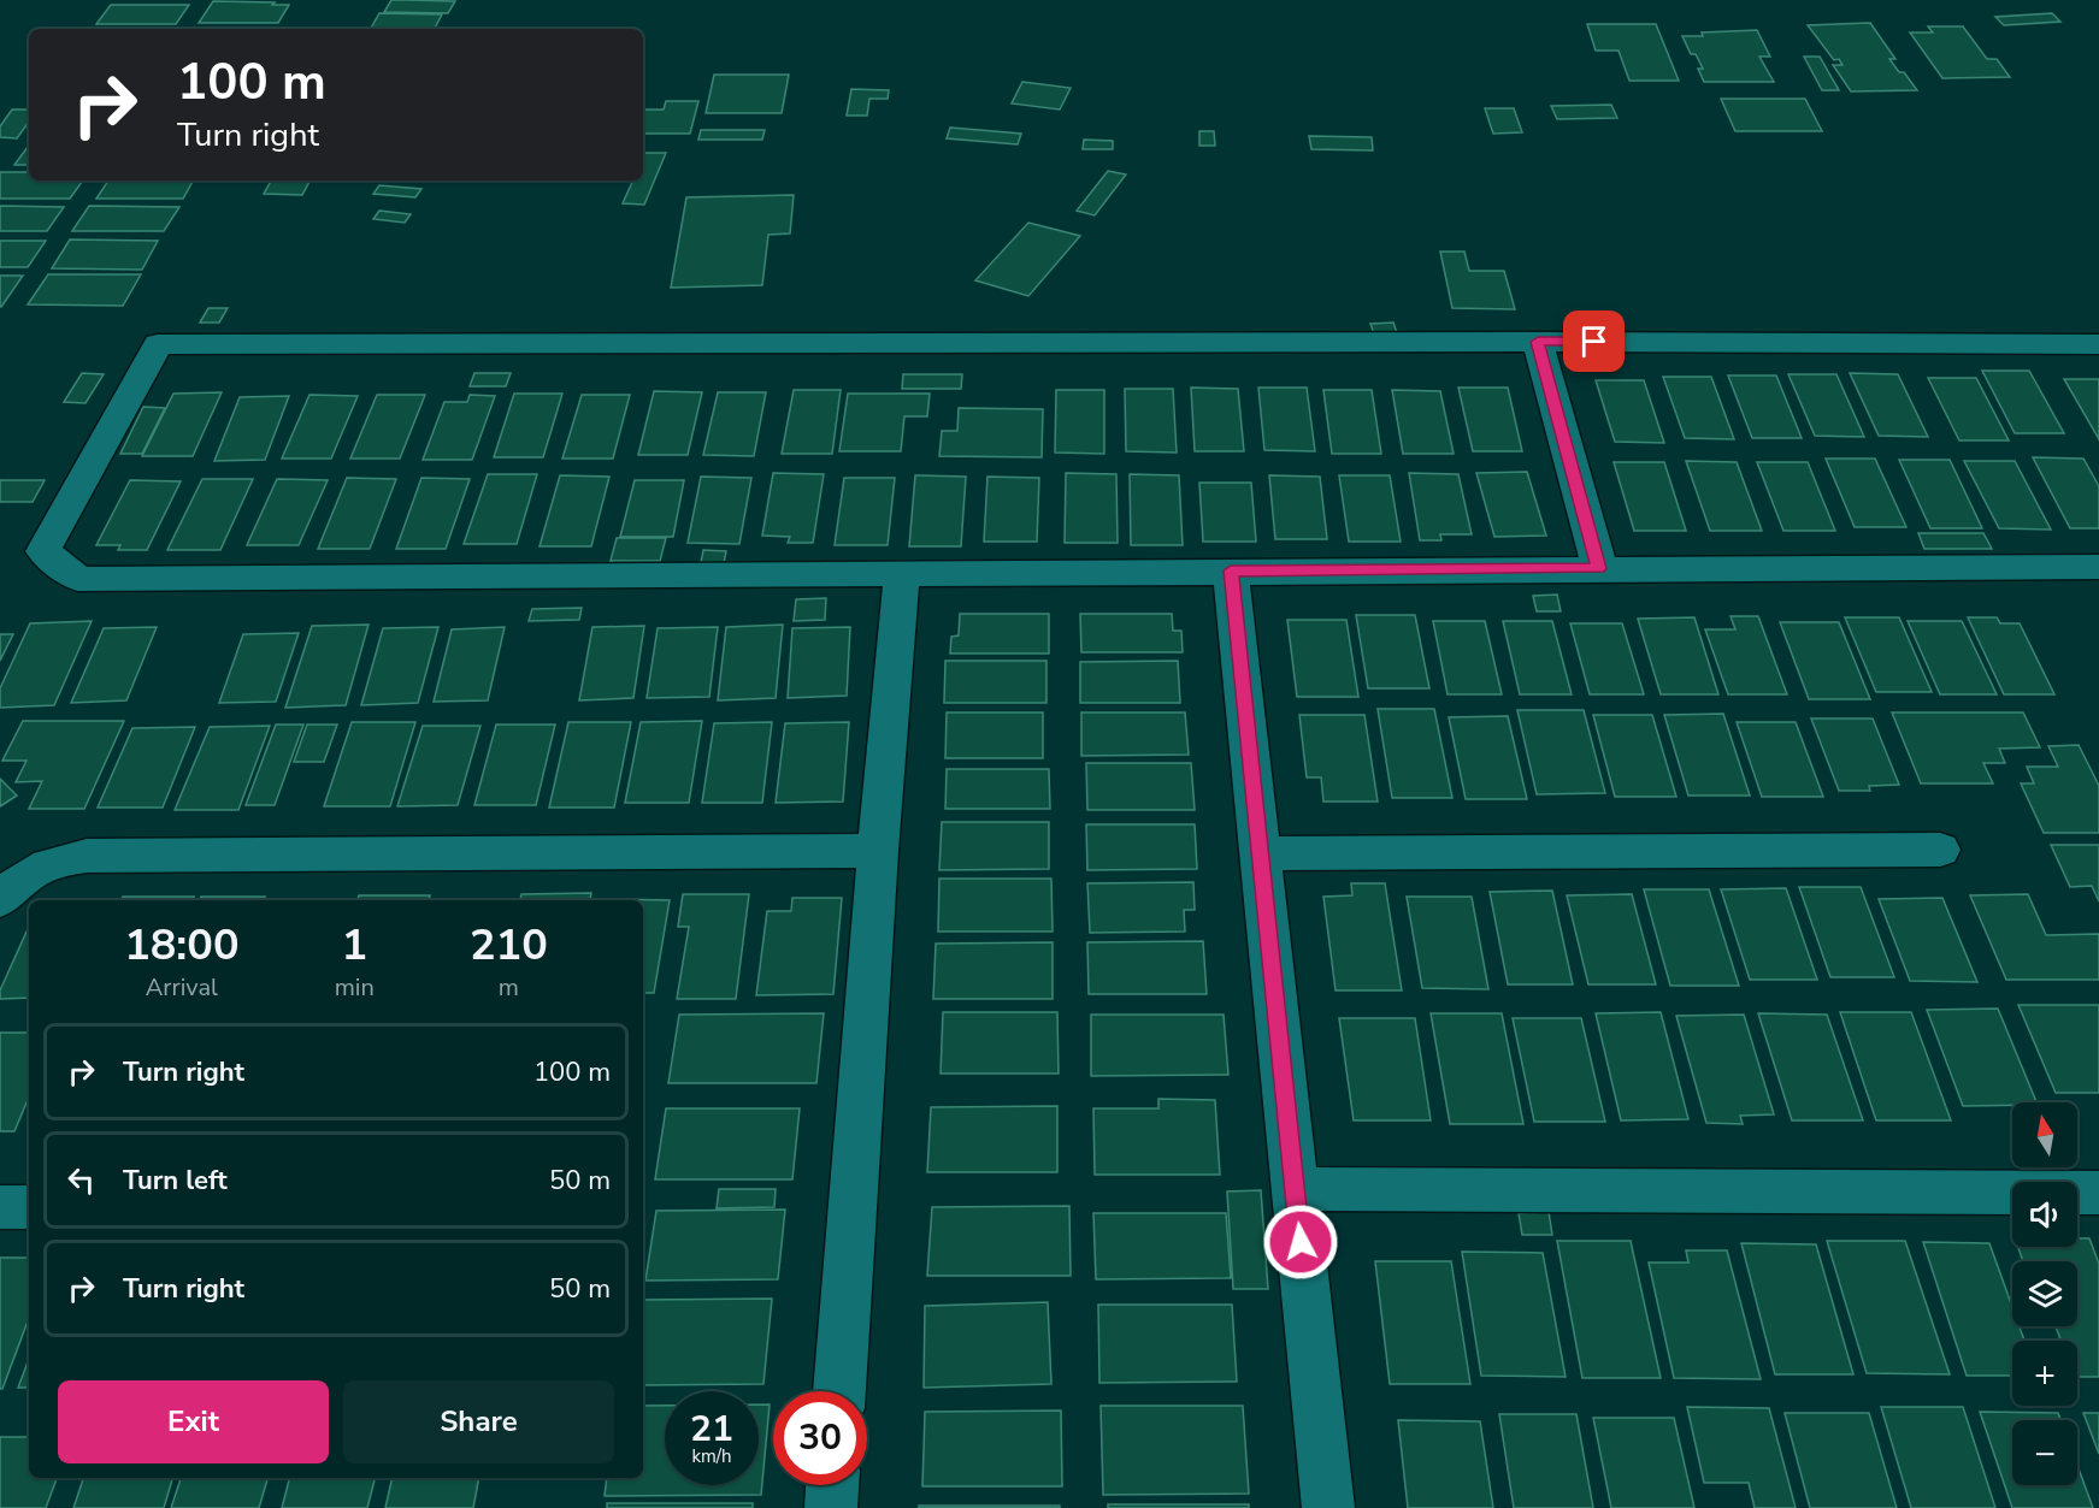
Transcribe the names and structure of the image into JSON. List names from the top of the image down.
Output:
{
  "north": "top",
  "page": {
    "turn": ["100 m", "Turn right"],
    "eta": [
      "18:00",
      "Arrival",
      "1",
      "min",
      "210",
      "m"
    ],
    "list": [
      {
        "name": "Turn right",
        "value": "100 m"
      },
      {
        "name": "Turn left",
        "value": "50 m"
      },
      {
        "name": "Turn right",
        "value": "50 m"
      }
    ],
    "map_buttons": ["+", "−"],
    "buttons": ["Exit", "Share"],
    "speed": "21 km/h",
    "limit": "30"
  }
}
